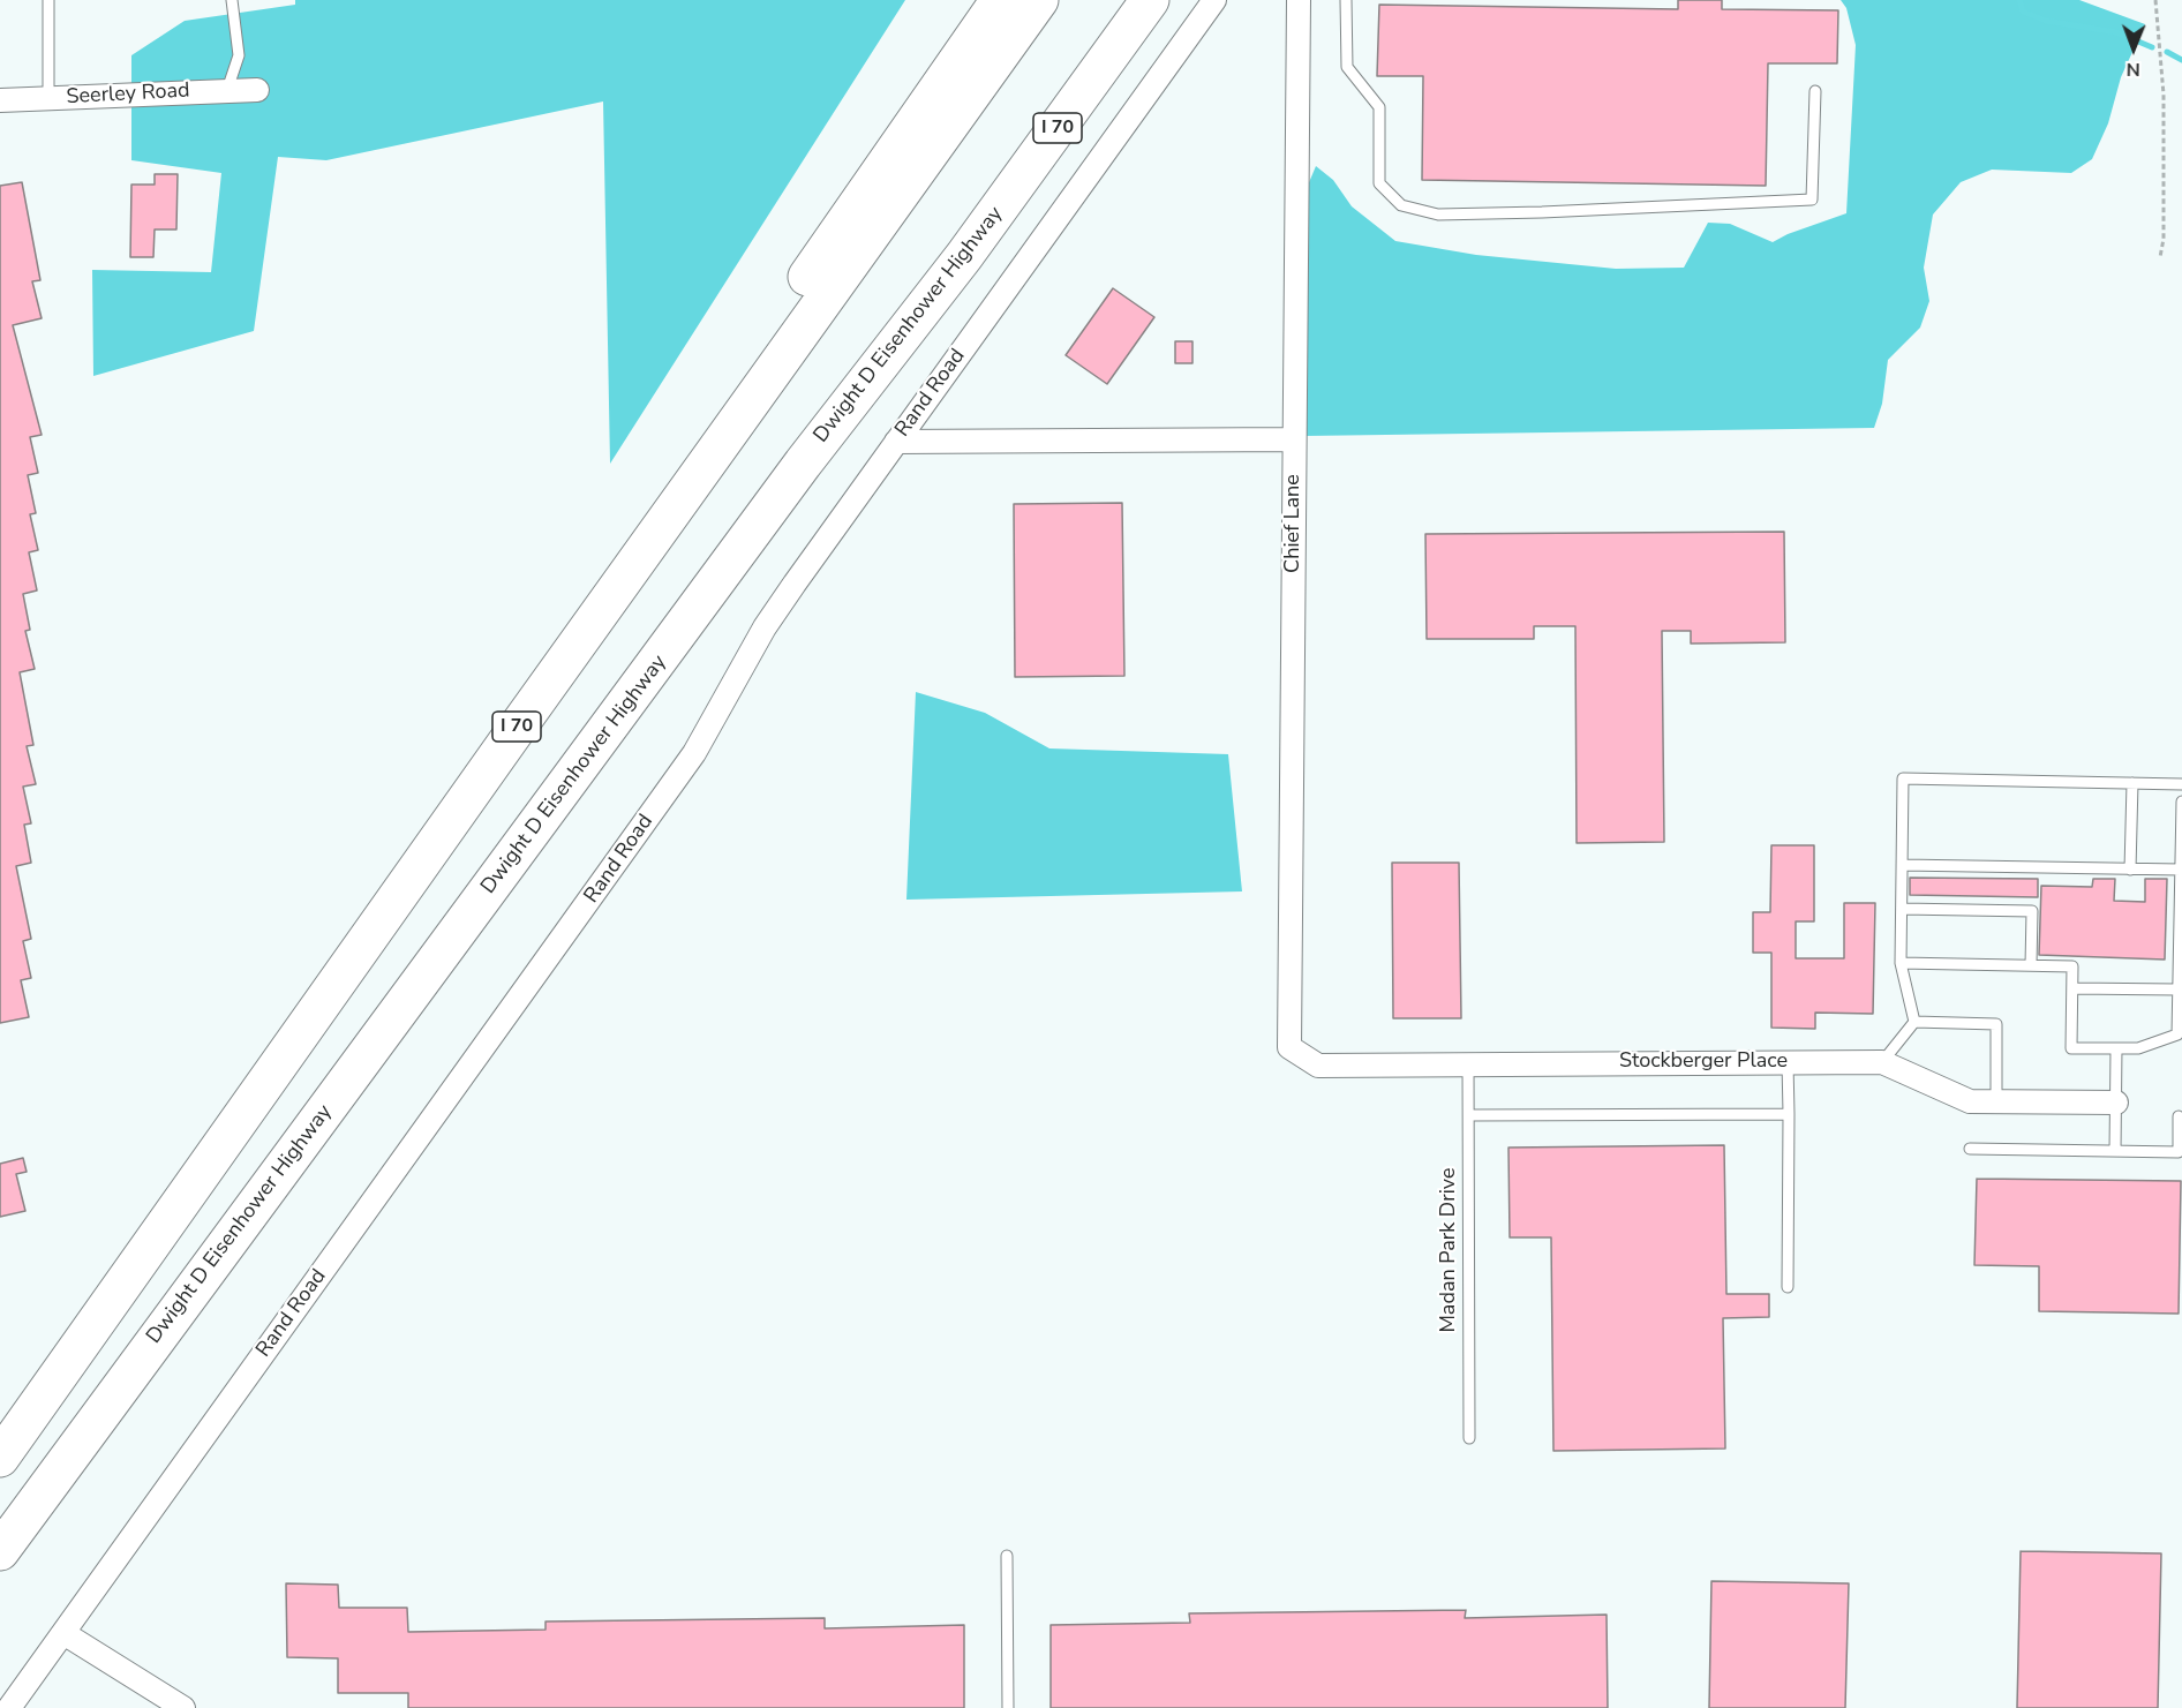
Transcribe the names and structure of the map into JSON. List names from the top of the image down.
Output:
{
  "streets": {
    "highway": ["I 70", "Dwight D Eisenhower Highway"],
    "street": [
      "Seerley Road",
      "Rand Road",
      "Chief Lane",
      "Stockberger Place"
    ],
    "lane": ["Madan Park Drive"]
  },
  "crossings": [
    ["Chief Lane", "Stockberger Place"],
    ["Stockberger Place", "Madan Park Drive"]
  ],
  "north": "bottom"
}
